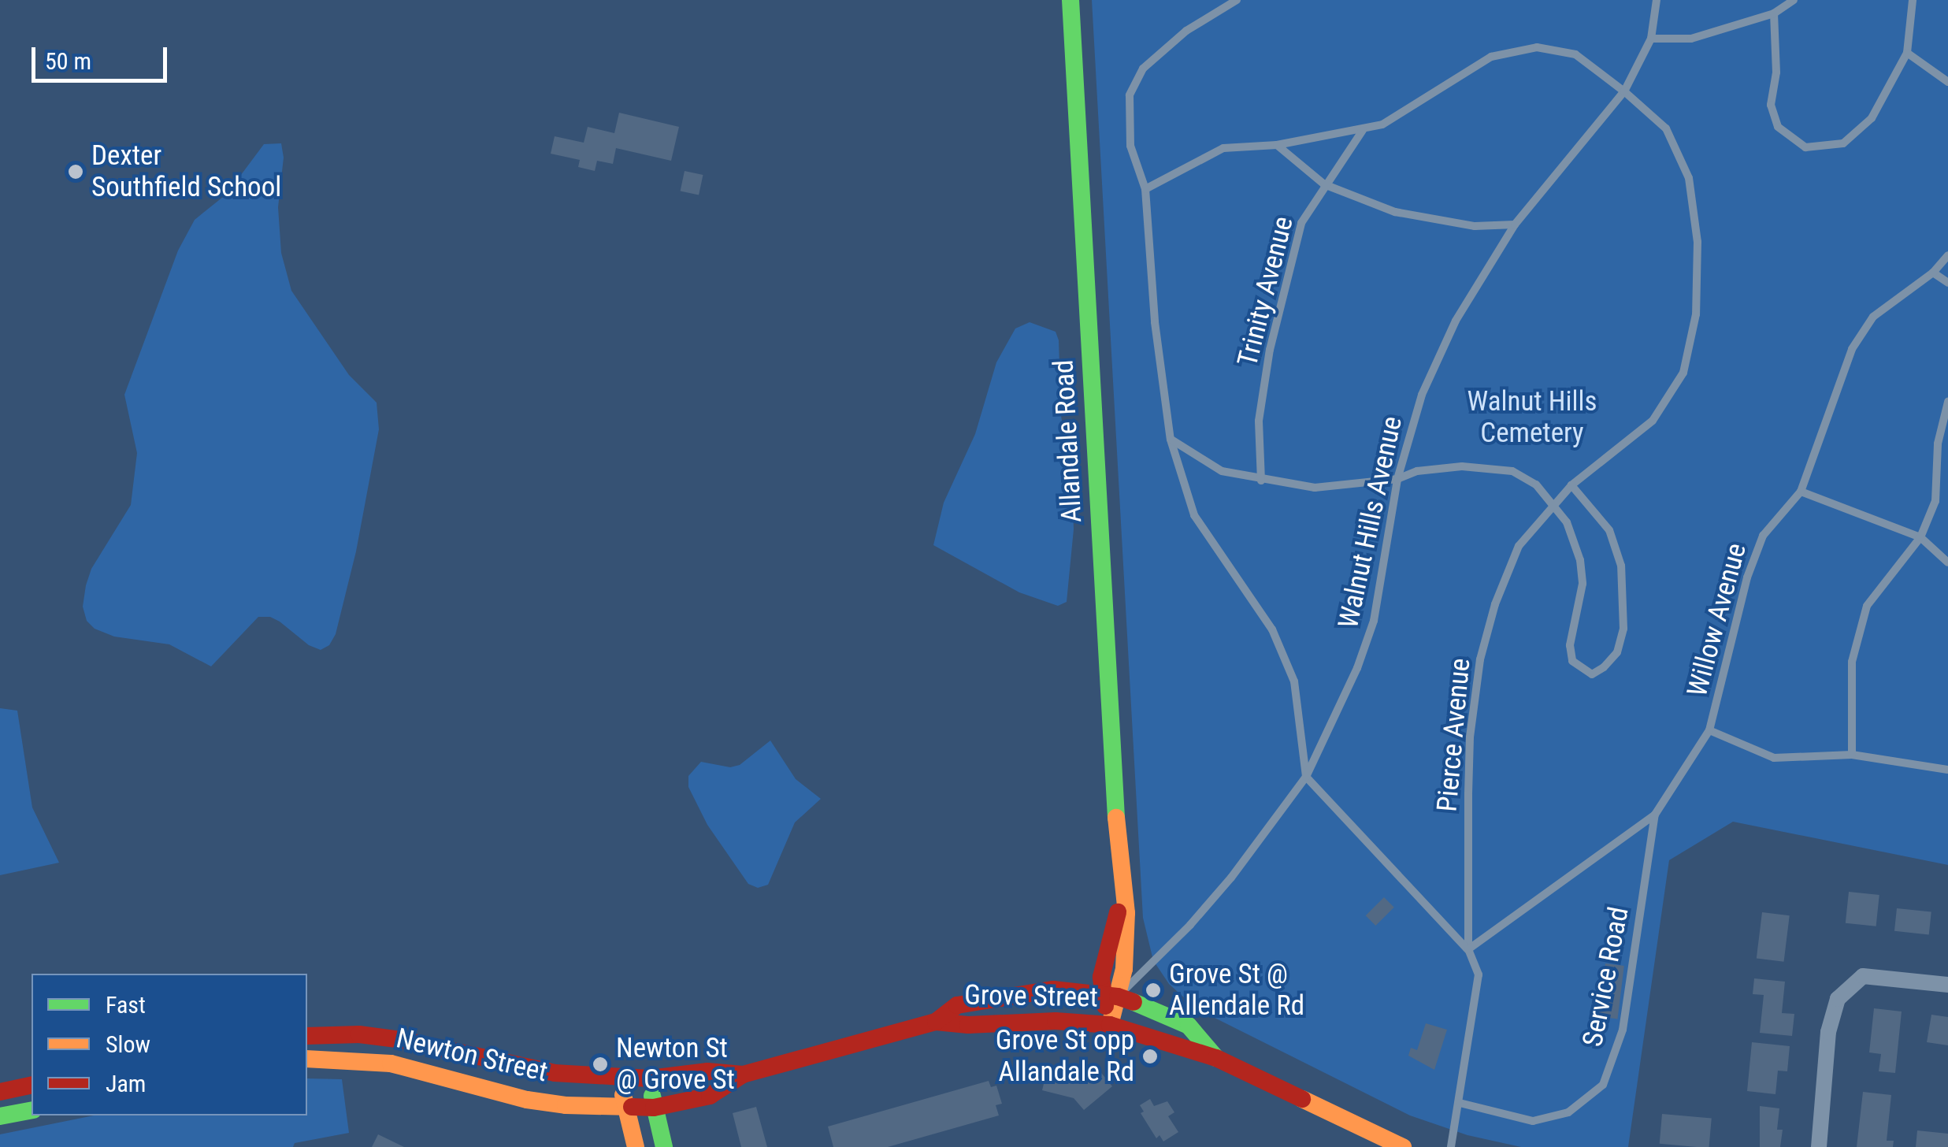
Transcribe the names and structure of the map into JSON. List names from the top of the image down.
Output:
{
  "streets": {
    "main road": ["Allandale Road", "Grove Street", "Newton Street"],
    "lane": [
      "Trinity Avenue",
      "Walnut Hills Avenue",
      "Willow Avenue",
      "Pierce Avenue",
      "Service Road"
    ]
  },
  "crossings": [
    ["Trinity Avenue", "Pierce Avenue"],
    ["Allandale Road", "Walnut Hills Avenue"],
    ["Allandale Road", "Grove Street"],
    ["Walnut Hills Avenue", "Pierce Avenue"],
    ["Walnut Hills Avenue", "Grove Street"],
    ["Willow Avenue", "Pierce Avenue"],
    ["Willow Avenue", "Service Road"],
    ["Pierce Avenue", "Service Road"],
    ["Grove Street", "Newton Street"]
  ],
  "parks": ["Walnut Hills Cemetery"],
  "places": [
    "Dexter Southfield School",
    "Grove St @ Allendale Rd",
    "Grove St opp Allandale Rd",
    "Newton St @ Grove St"
  ],
  "legend": ["Fast", "Slow", "Jam"],
  "scale_bar": "50 m"
}
